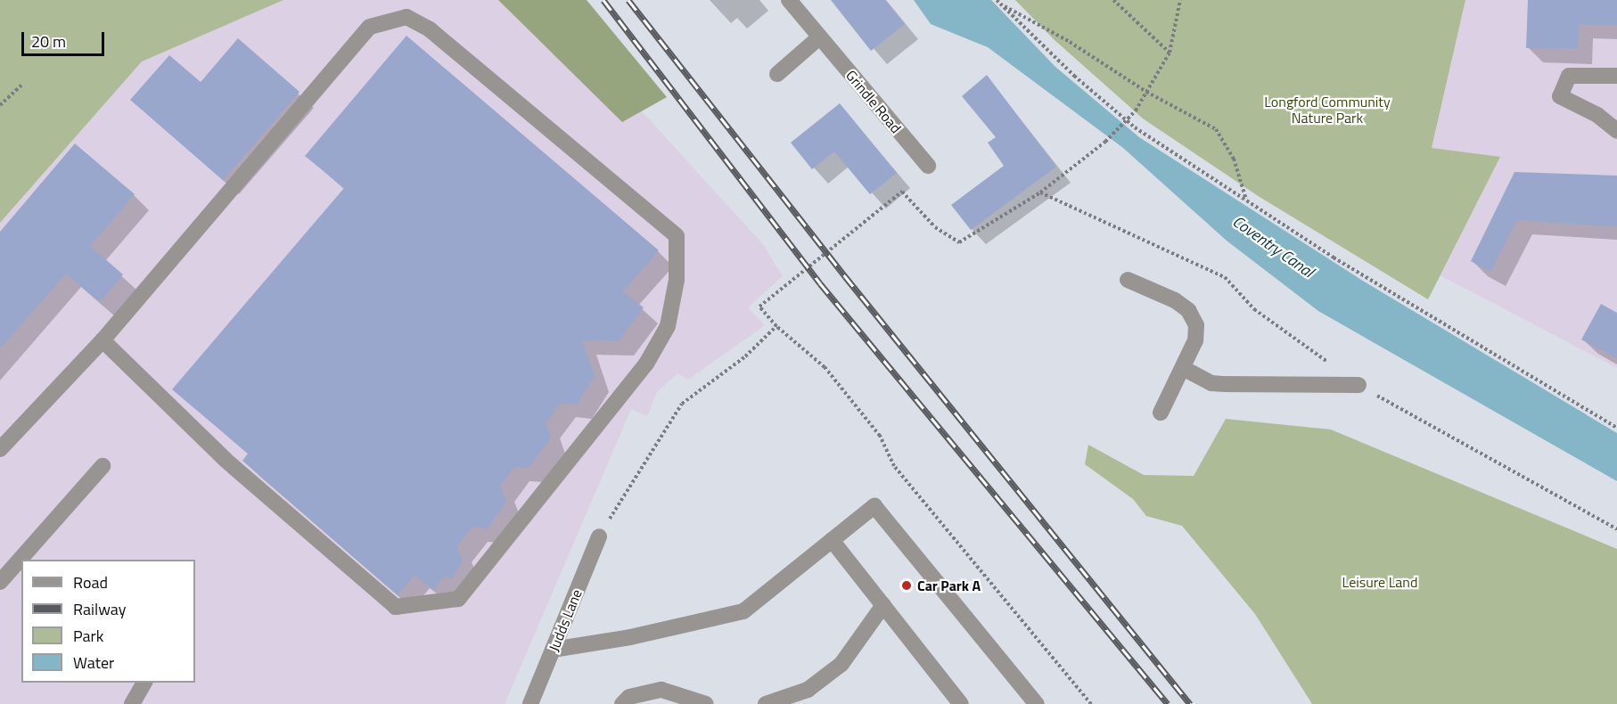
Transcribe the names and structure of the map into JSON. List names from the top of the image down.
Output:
{
  "streets": {
    "street": ["Grindle Road", "Judds Lane"]
  },
  "water": ["Coventry Canal"],
  "parks": ["Longford Community Nature Park", "Leisure Land"],
  "places": ["Car Park A"],
  "legend": [
    "Road",
    "Railway",
    "Park",
    "Water"
  ],
  "scale_bar": "20 m"
}
